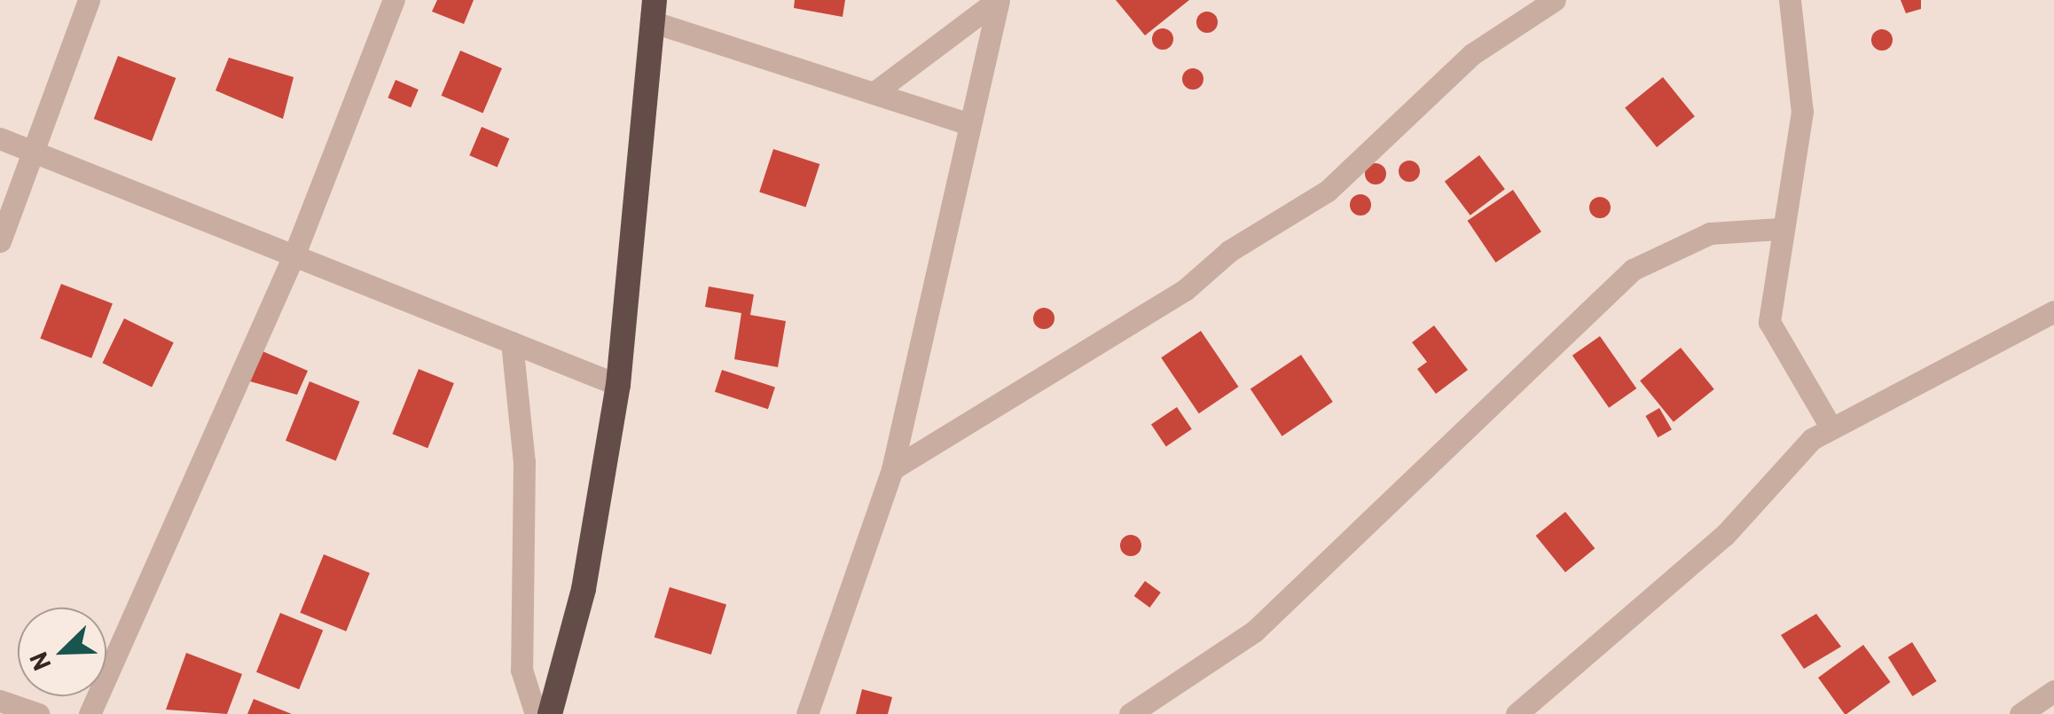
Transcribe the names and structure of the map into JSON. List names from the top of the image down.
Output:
{
  "north": "bottom left"
}
